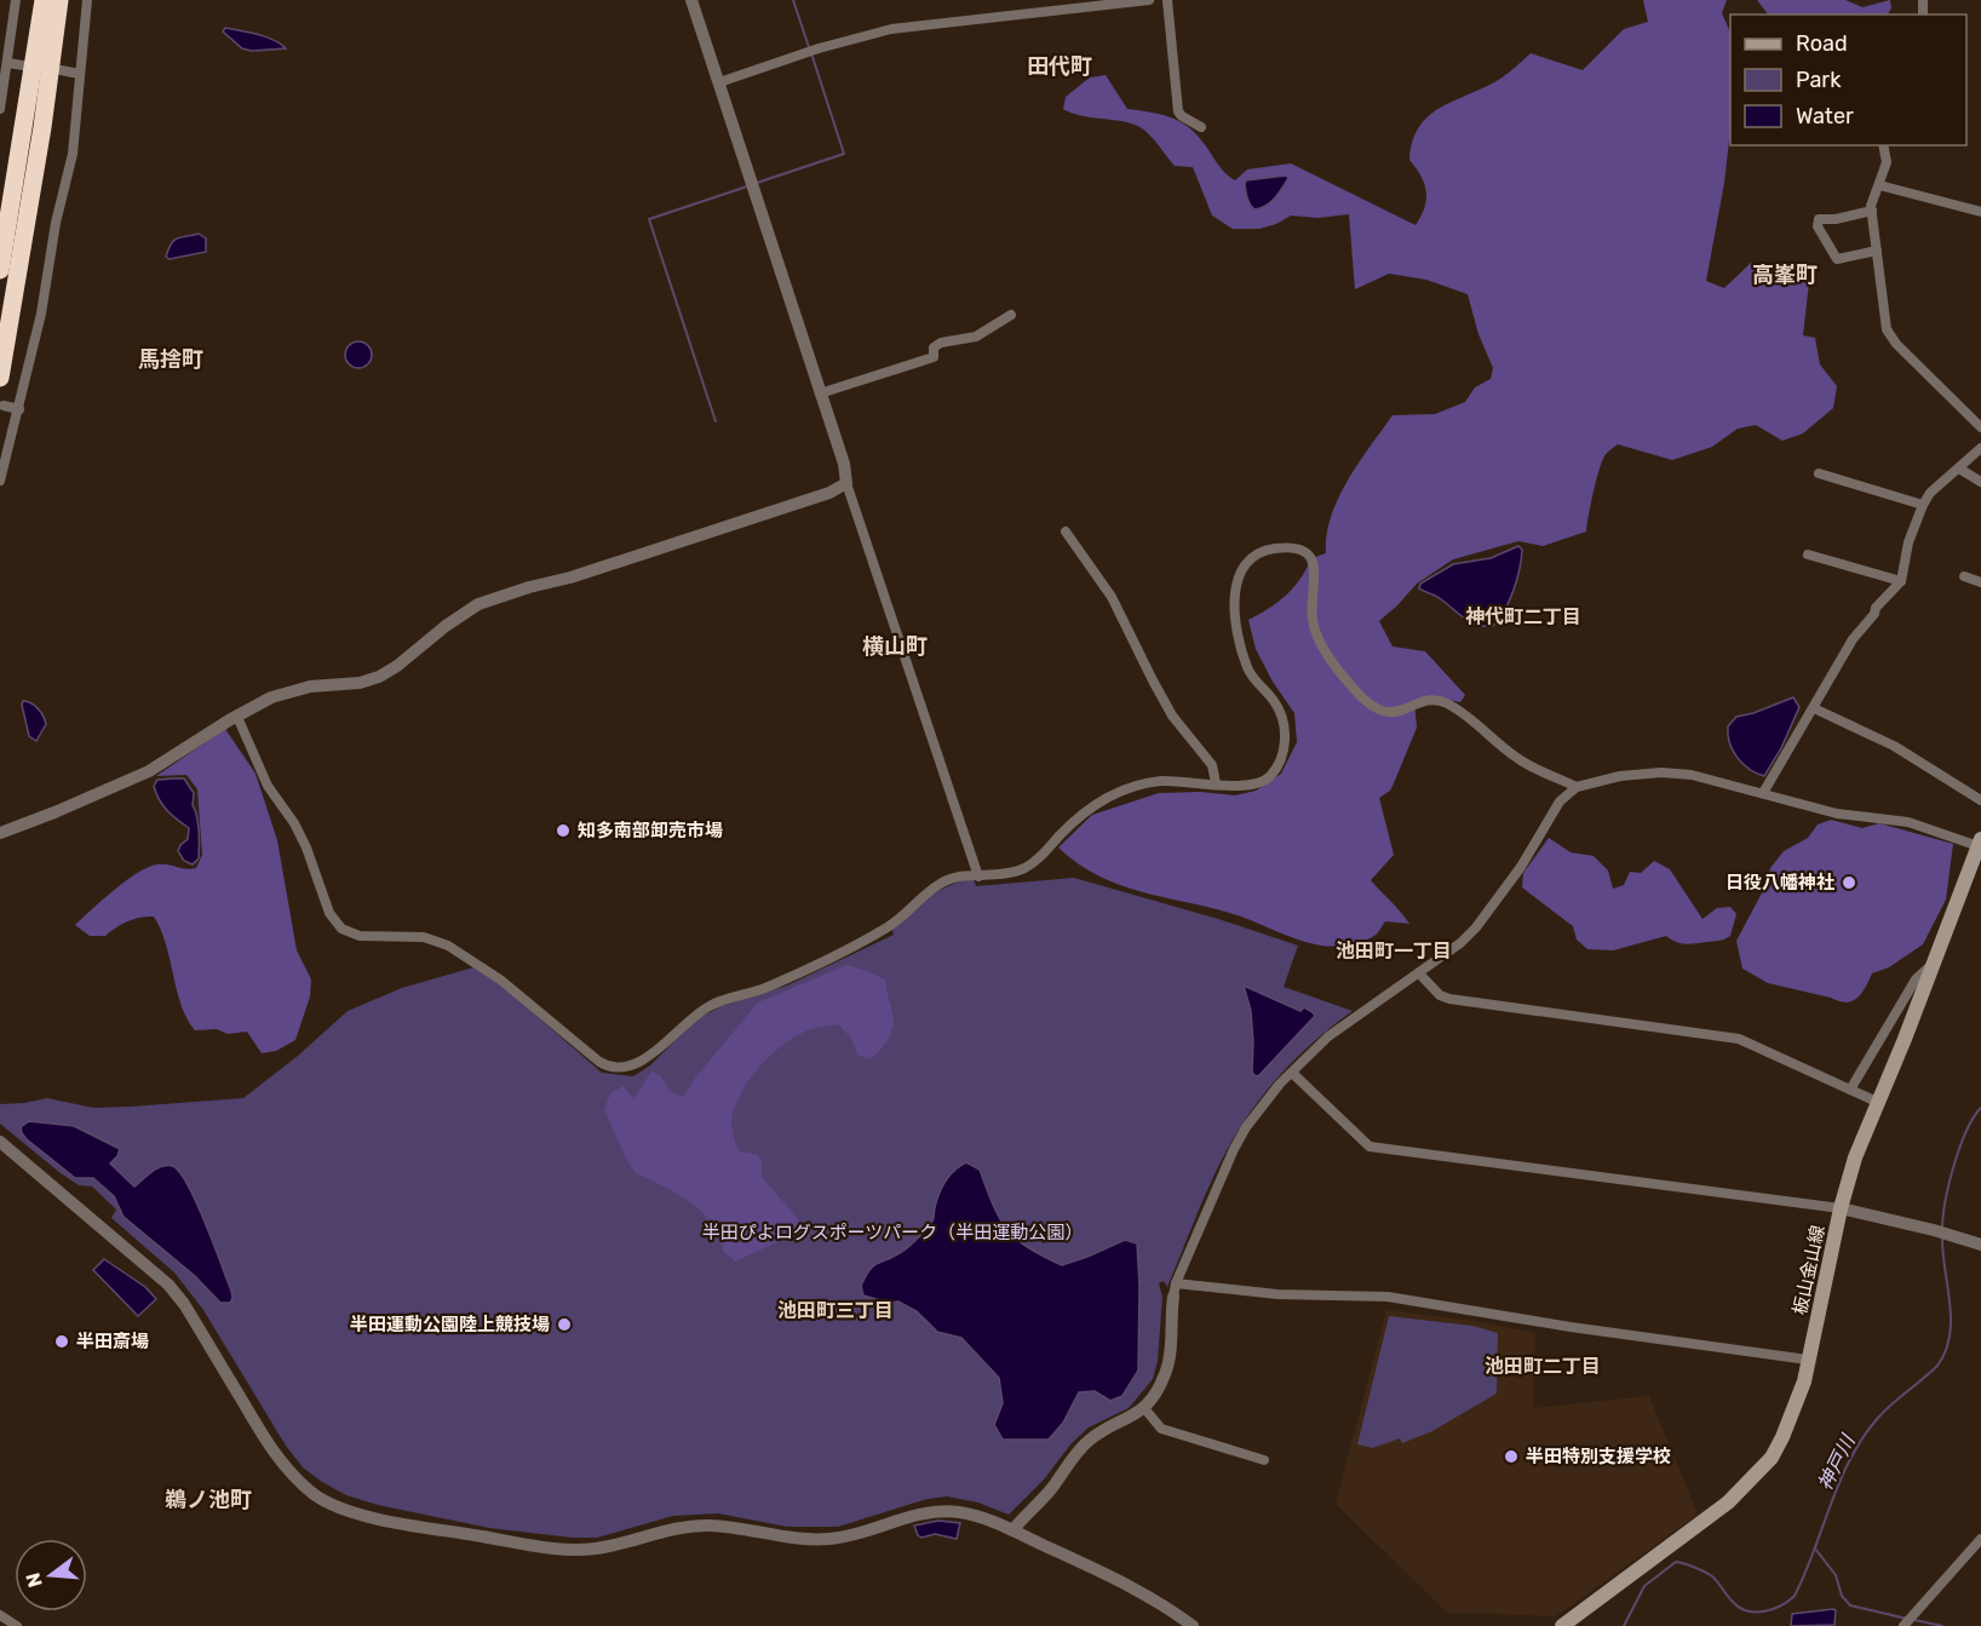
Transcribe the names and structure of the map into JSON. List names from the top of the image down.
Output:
{
  "streets": {
    "main road": ["板山金山線"]
  },
  "districts": [
    "田代町",
    "高峯町",
    "馬捨町",
    "神代町二丁目",
    "横山町",
    "池田町一丁目",
    "池田町三丁目",
    "池田町二丁目",
    "鵜ノ池町"
  ],
  "water": ["神戸川"],
  "parks": ["半田ぴよログスポーツパーク（半田運動公園）"],
  "places": [
    "知多南部卸売市場",
    "日役八幡神社",
    "半田運動公園陸上競技場",
    "半田斎場",
    "半田特別支援学校"
  ],
  "legend": ["Road", "Park", "Water"],
  "north": "left"
}
